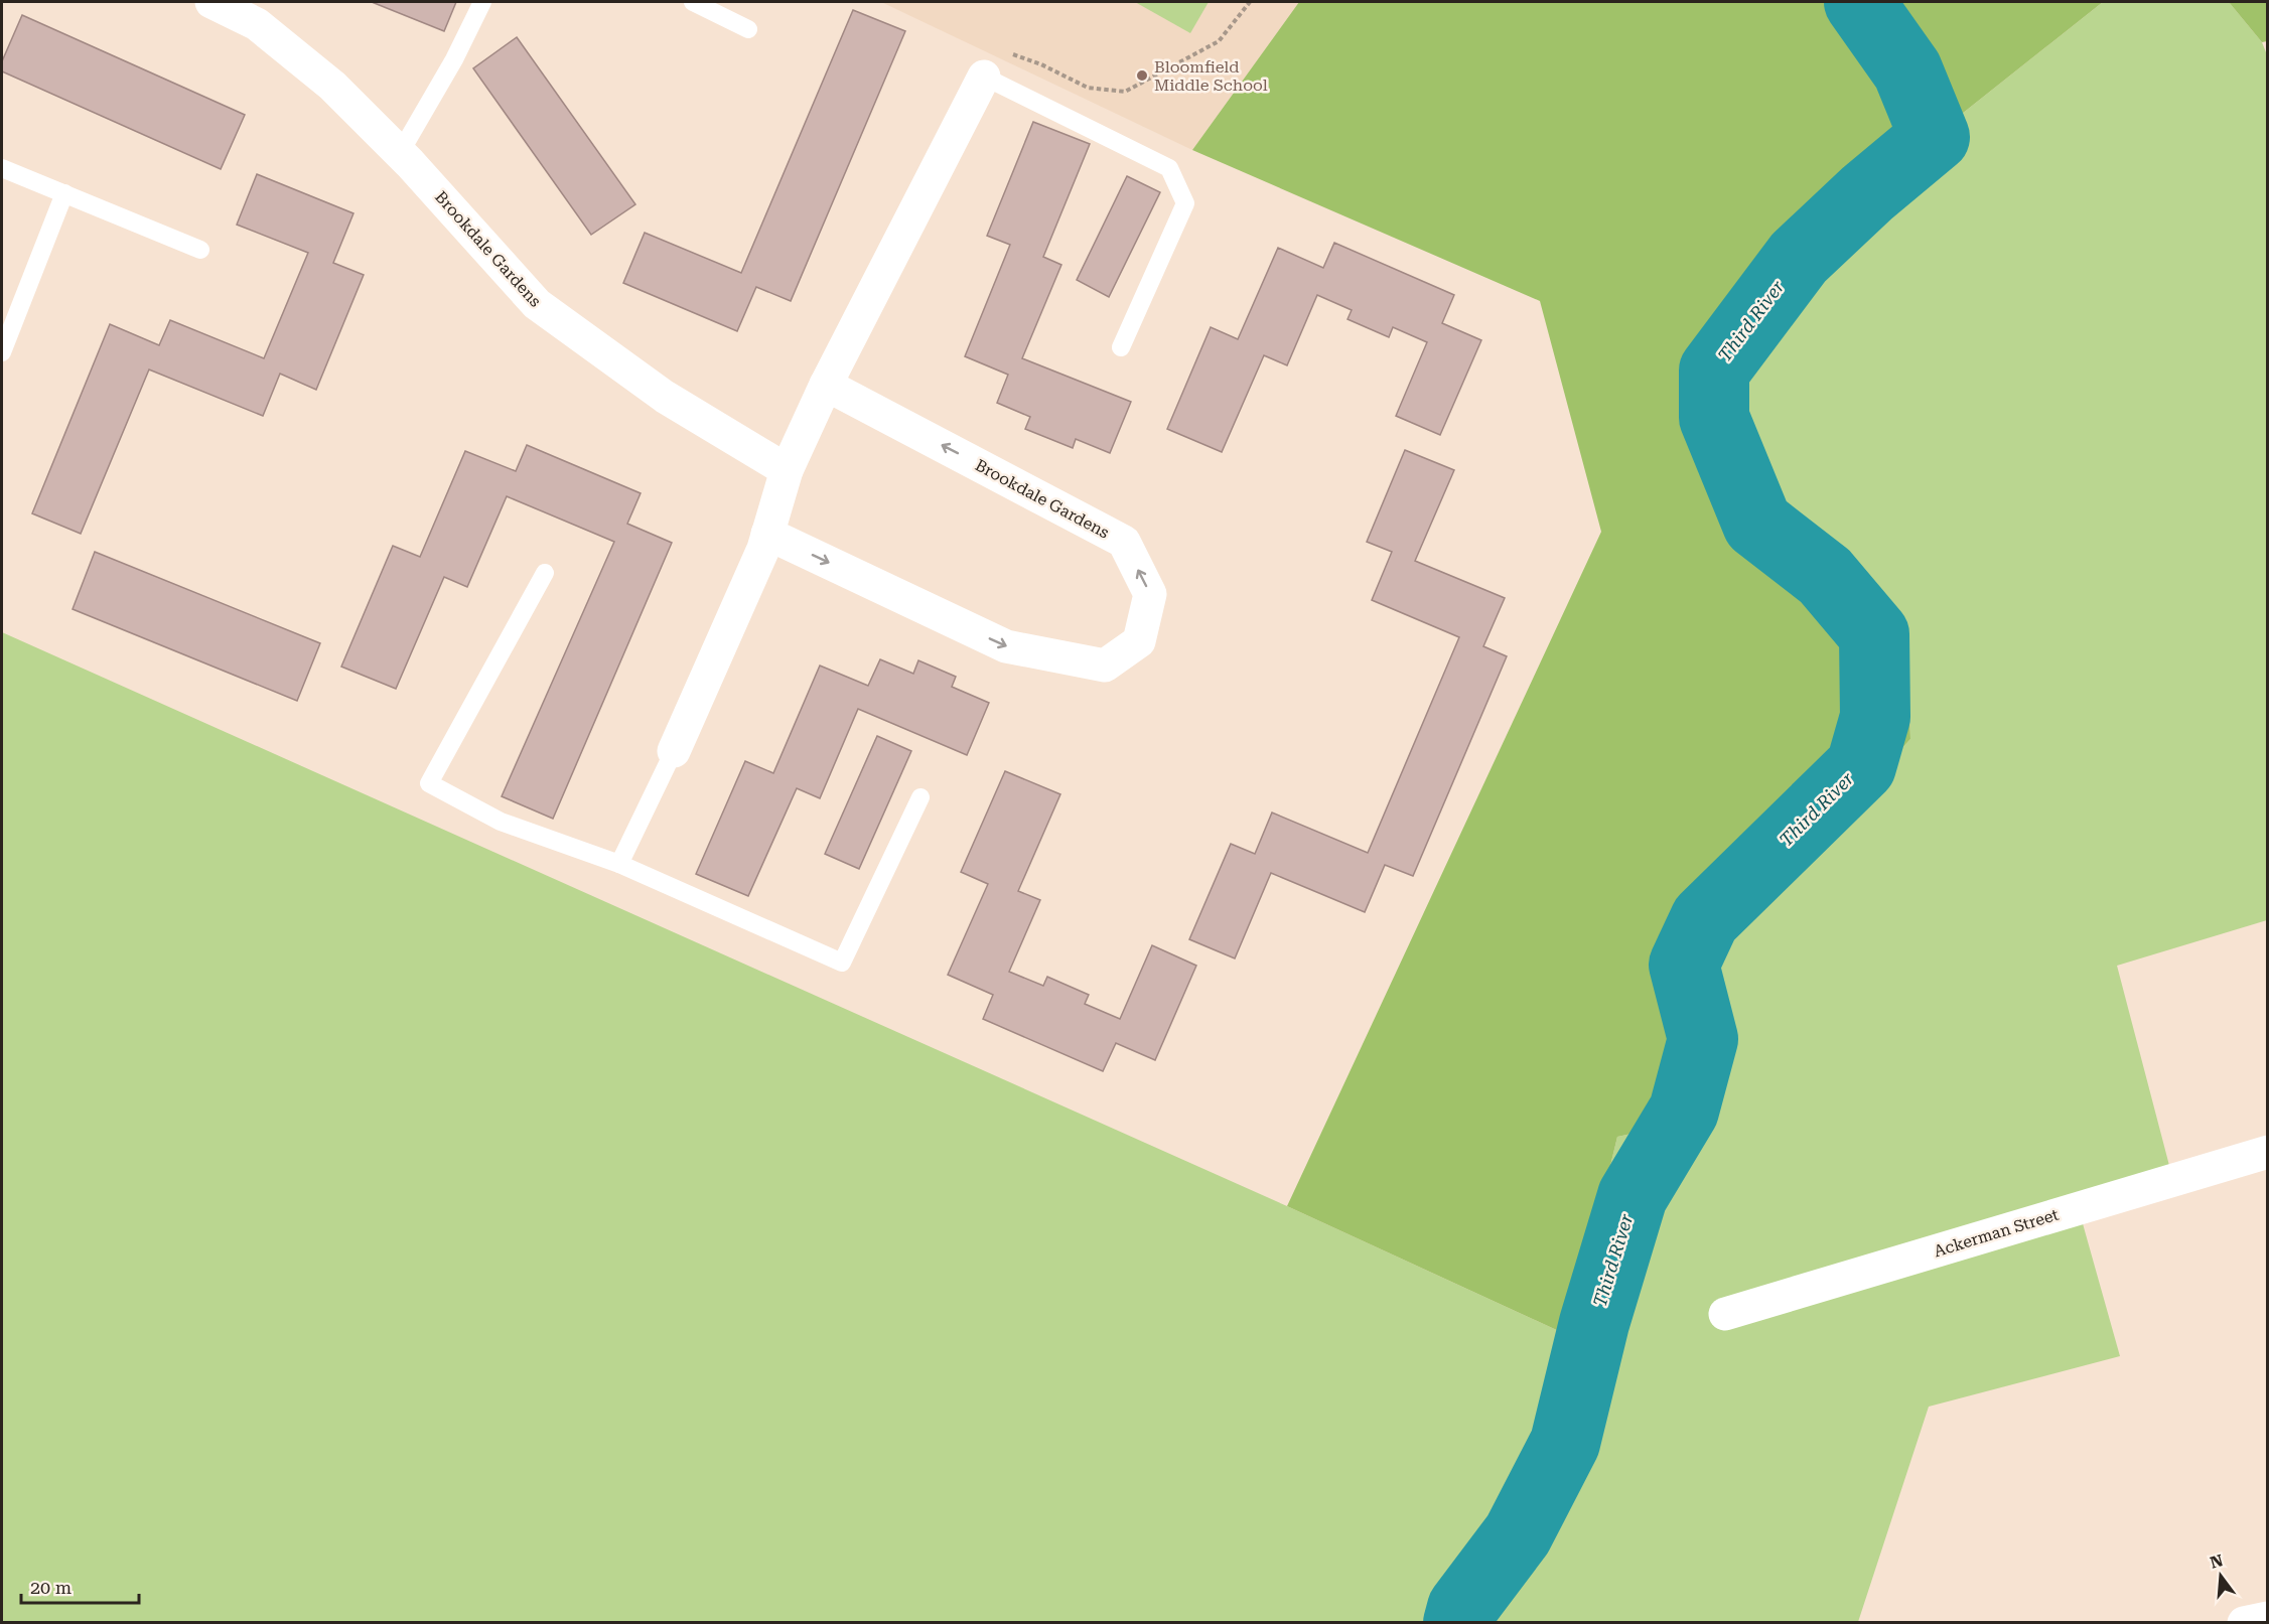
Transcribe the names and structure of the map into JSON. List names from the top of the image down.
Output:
{
  "streets": {
    "street": ["Brookdale Gardens", "Ackerman Street"]
  },
  "water": ["Third River"],
  "places": ["Bloomfield Middle School"],
  "scale_bar": "20 m",
  "north": "top"
}
